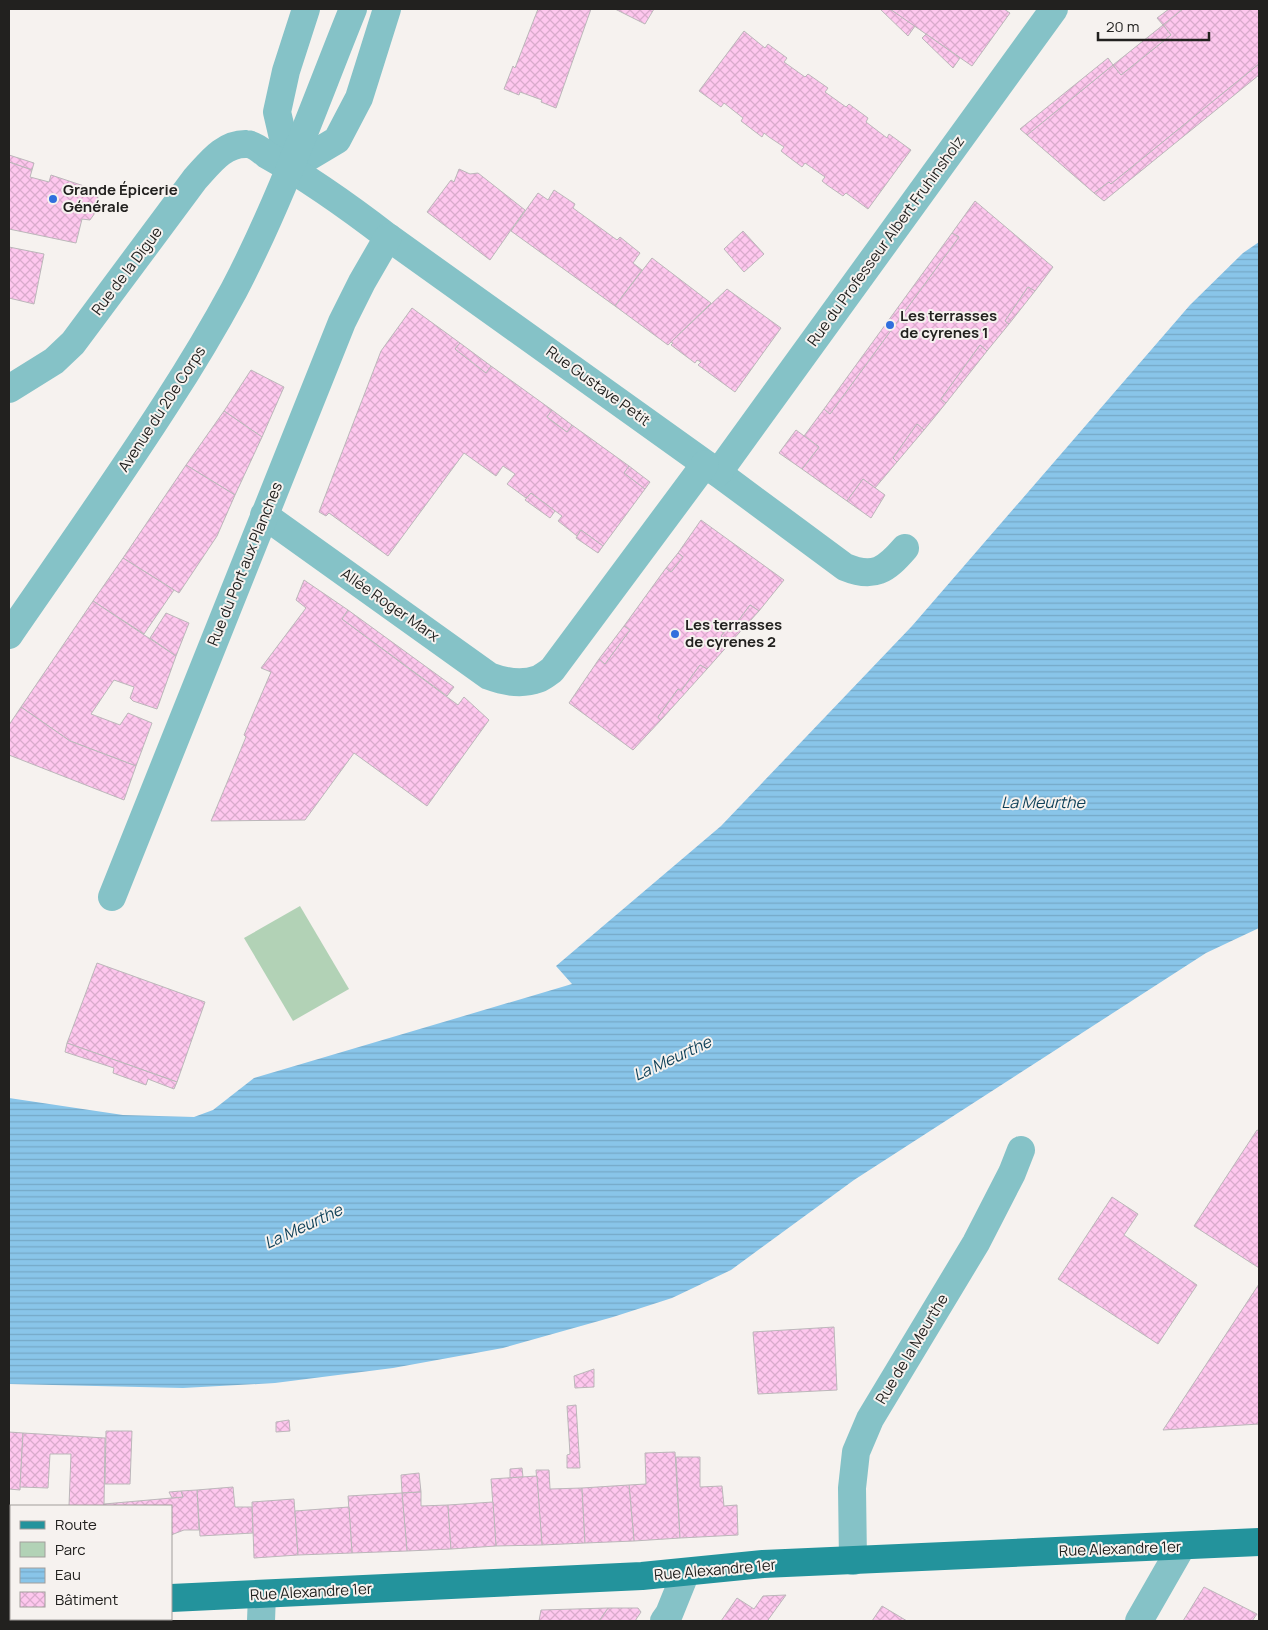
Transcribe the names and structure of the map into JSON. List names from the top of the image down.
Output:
{
  "streets": {
    "main road": ["Rue Alexandre 1er"],
    "street": [
      "Rue du Professeur Albert Fruhinsholz",
      "Rue de la Digue",
      "Rue Gustave Petit",
      "Avenue du 20e Corps",
      "Rue du Port aux Planches",
      "Allée Roger Marx",
      "Rue de la Meurthe"
    ]
  },
  "crossings": [
    ["Rue du Professeur Albert Fruhinsholz", "Rue Gustave Petit"],
    ["Rue du Professeur Albert Fruhinsholz", "Allée Roger Marx"],
    ["Rue de la Digue", "Rue Gustave Petit"],
    ["Rue de la Digue", "Avenue du 20e Corps"],
    ["Rue Gustave Petit", "Avenue du 20e Corps"],
    ["Rue Gustave Petit", "Rue du Port aux Planches"],
    ["Rue du Port aux Planches", "Allée Roger Marx"],
    ["Rue de la Meurthe", "Rue Alexandre 1er"]
  ],
  "water": ["La Meurthe"],
  "places": ["Grande Épicerie Générale", "Les terrasses de cyrenes 1", "Les terrasses de cyrenes 2"],
  "legend": [
    "Route",
    "Parc",
    "Eau",
    "Bâtiment"
  ],
  "scale_bar": "20 m"
}
